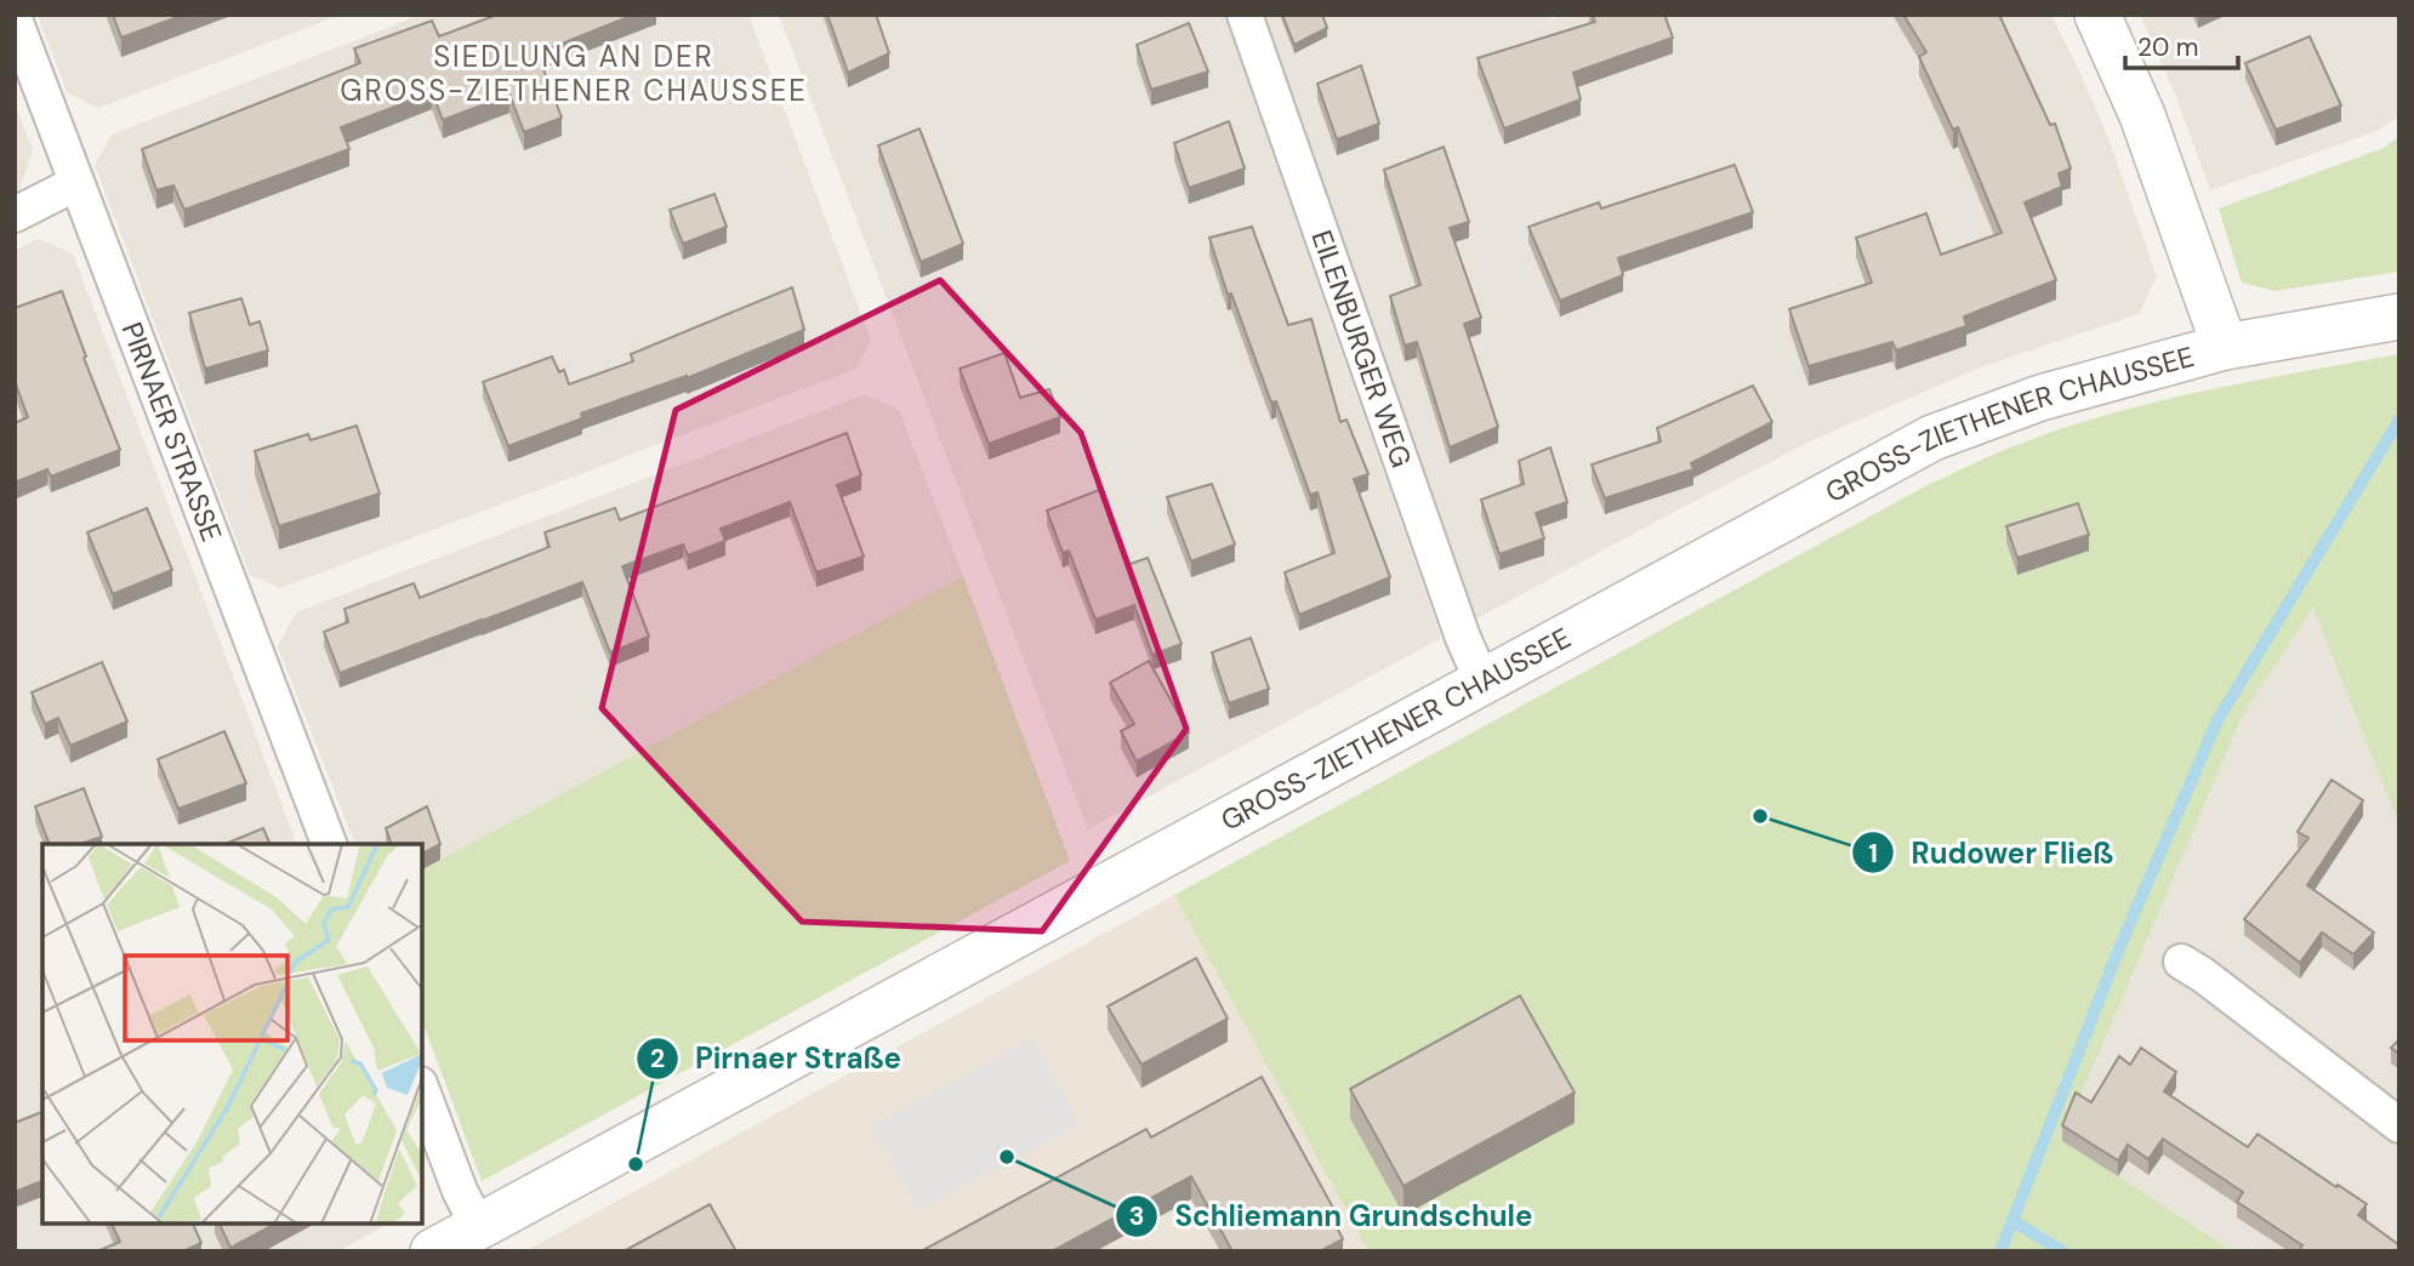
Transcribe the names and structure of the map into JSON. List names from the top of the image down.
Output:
{
  "streets": {
    "street": ["EILENBURGER WEG", "GROSS-ZIETHENER CHAUSSEE", "PIRNAER STRASSE"]
  },
  "crossings": [
    ["EILENBURGER WEG", "GROSS-ZIETHENER CHAUSSEE"]
  ],
  "districts": ["SIEDLUNG AN DER GROSS-ZIETHENER CHAUSSEE"],
  "places": ["Rudower Fließ", "Schliemann Grundschule", "Pirnaer Straße"],
  "scale_bar": "20 m"
}
